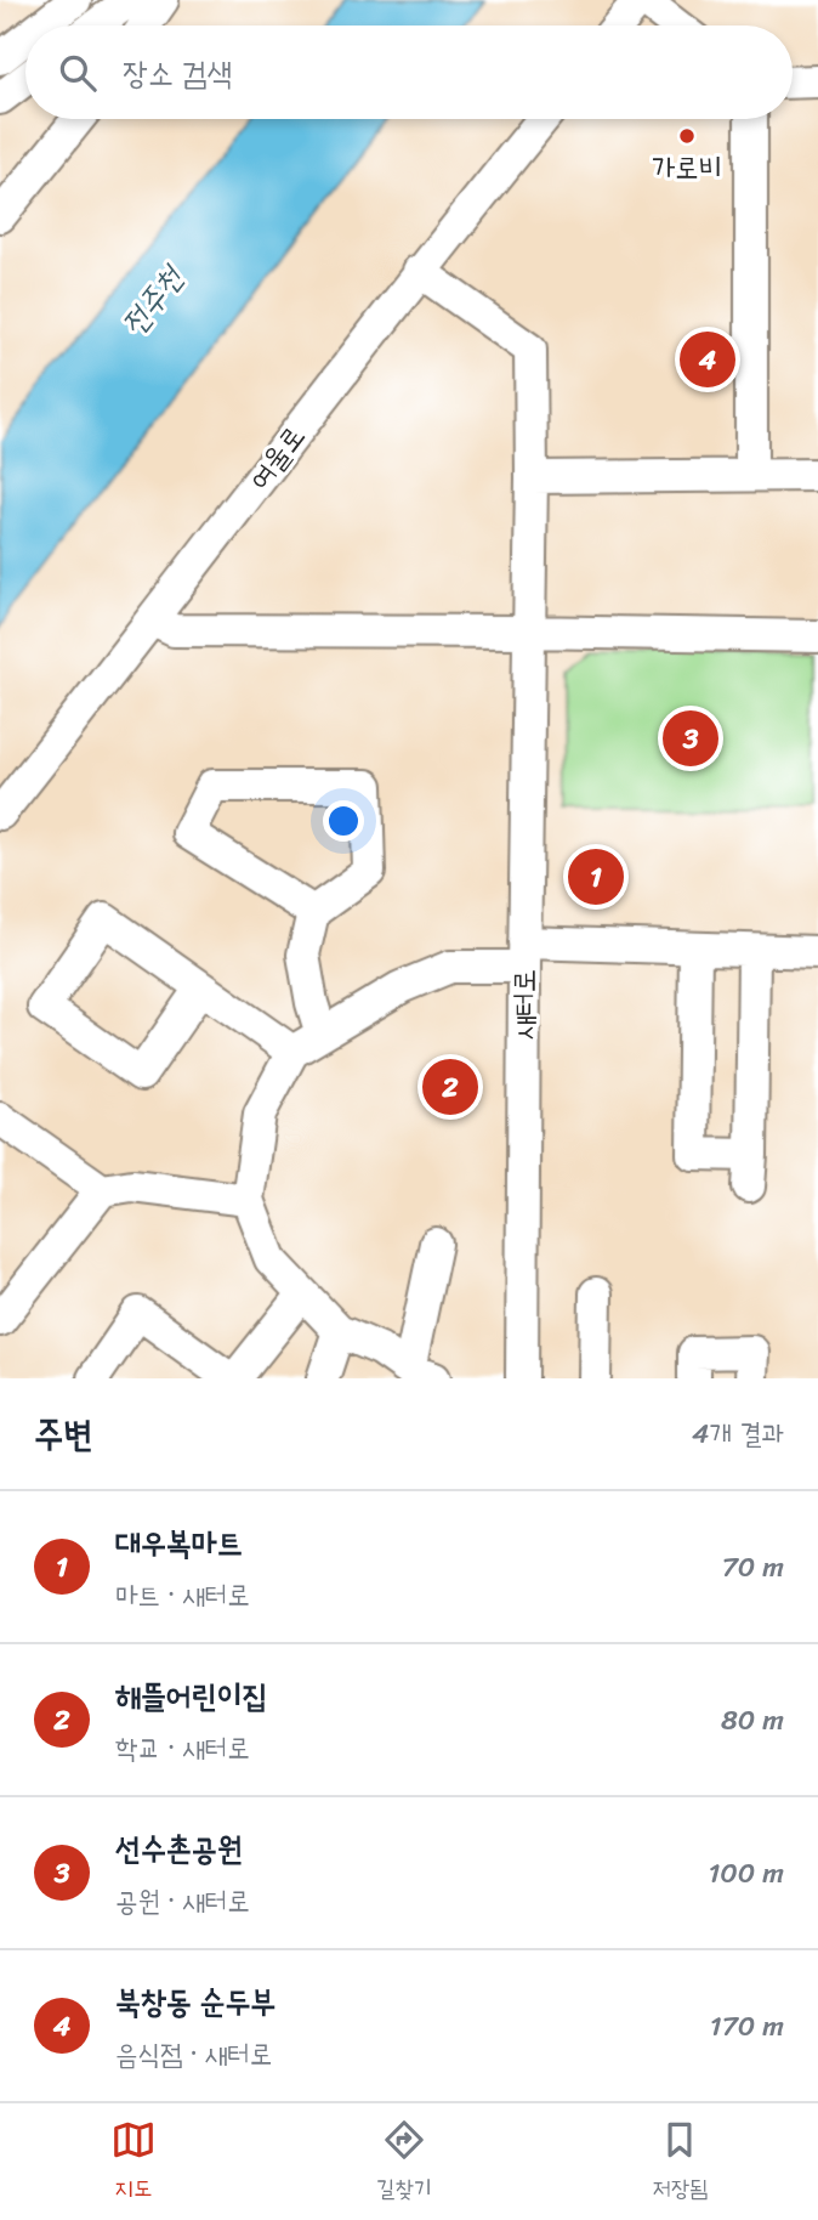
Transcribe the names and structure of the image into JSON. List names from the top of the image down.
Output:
{
  "streets": {
    "street": ["여울로", "새터로"]
  },
  "crossings": [
    ["여울로", "새터로"]
  ],
  "water": ["전주천"],
  "places": ["가로비"],
  "page": {
    "search": "장소 검색",
    "pins": [
      "4",
      "3",
      "1",
      "2"
    ],
    "heading": ["주변", "4개 결과"],
    "list": [
      {
        "mark": "1",
        "name": "대우복마트",
        "note": "마트 · 새터로",
        "value": "70 m"
      },
      {
        "mark": "2",
        "name": "해뜰어린이집",
        "note": "학교 · 새터로",
        "value": "80 m"
      },
      {
        "mark": "3",
        "name": "선수촌공원",
        "note": "공원 · 새터로",
        "value": "100 m"
      },
      {
        "mark": "4",
        "name": "북창동 순두부",
        "note": "음식점 · 새터로",
        "value": "170 m"
      }
    ],
    "nav": ["지도", "길찾기", "저장됨"]
  }
}
